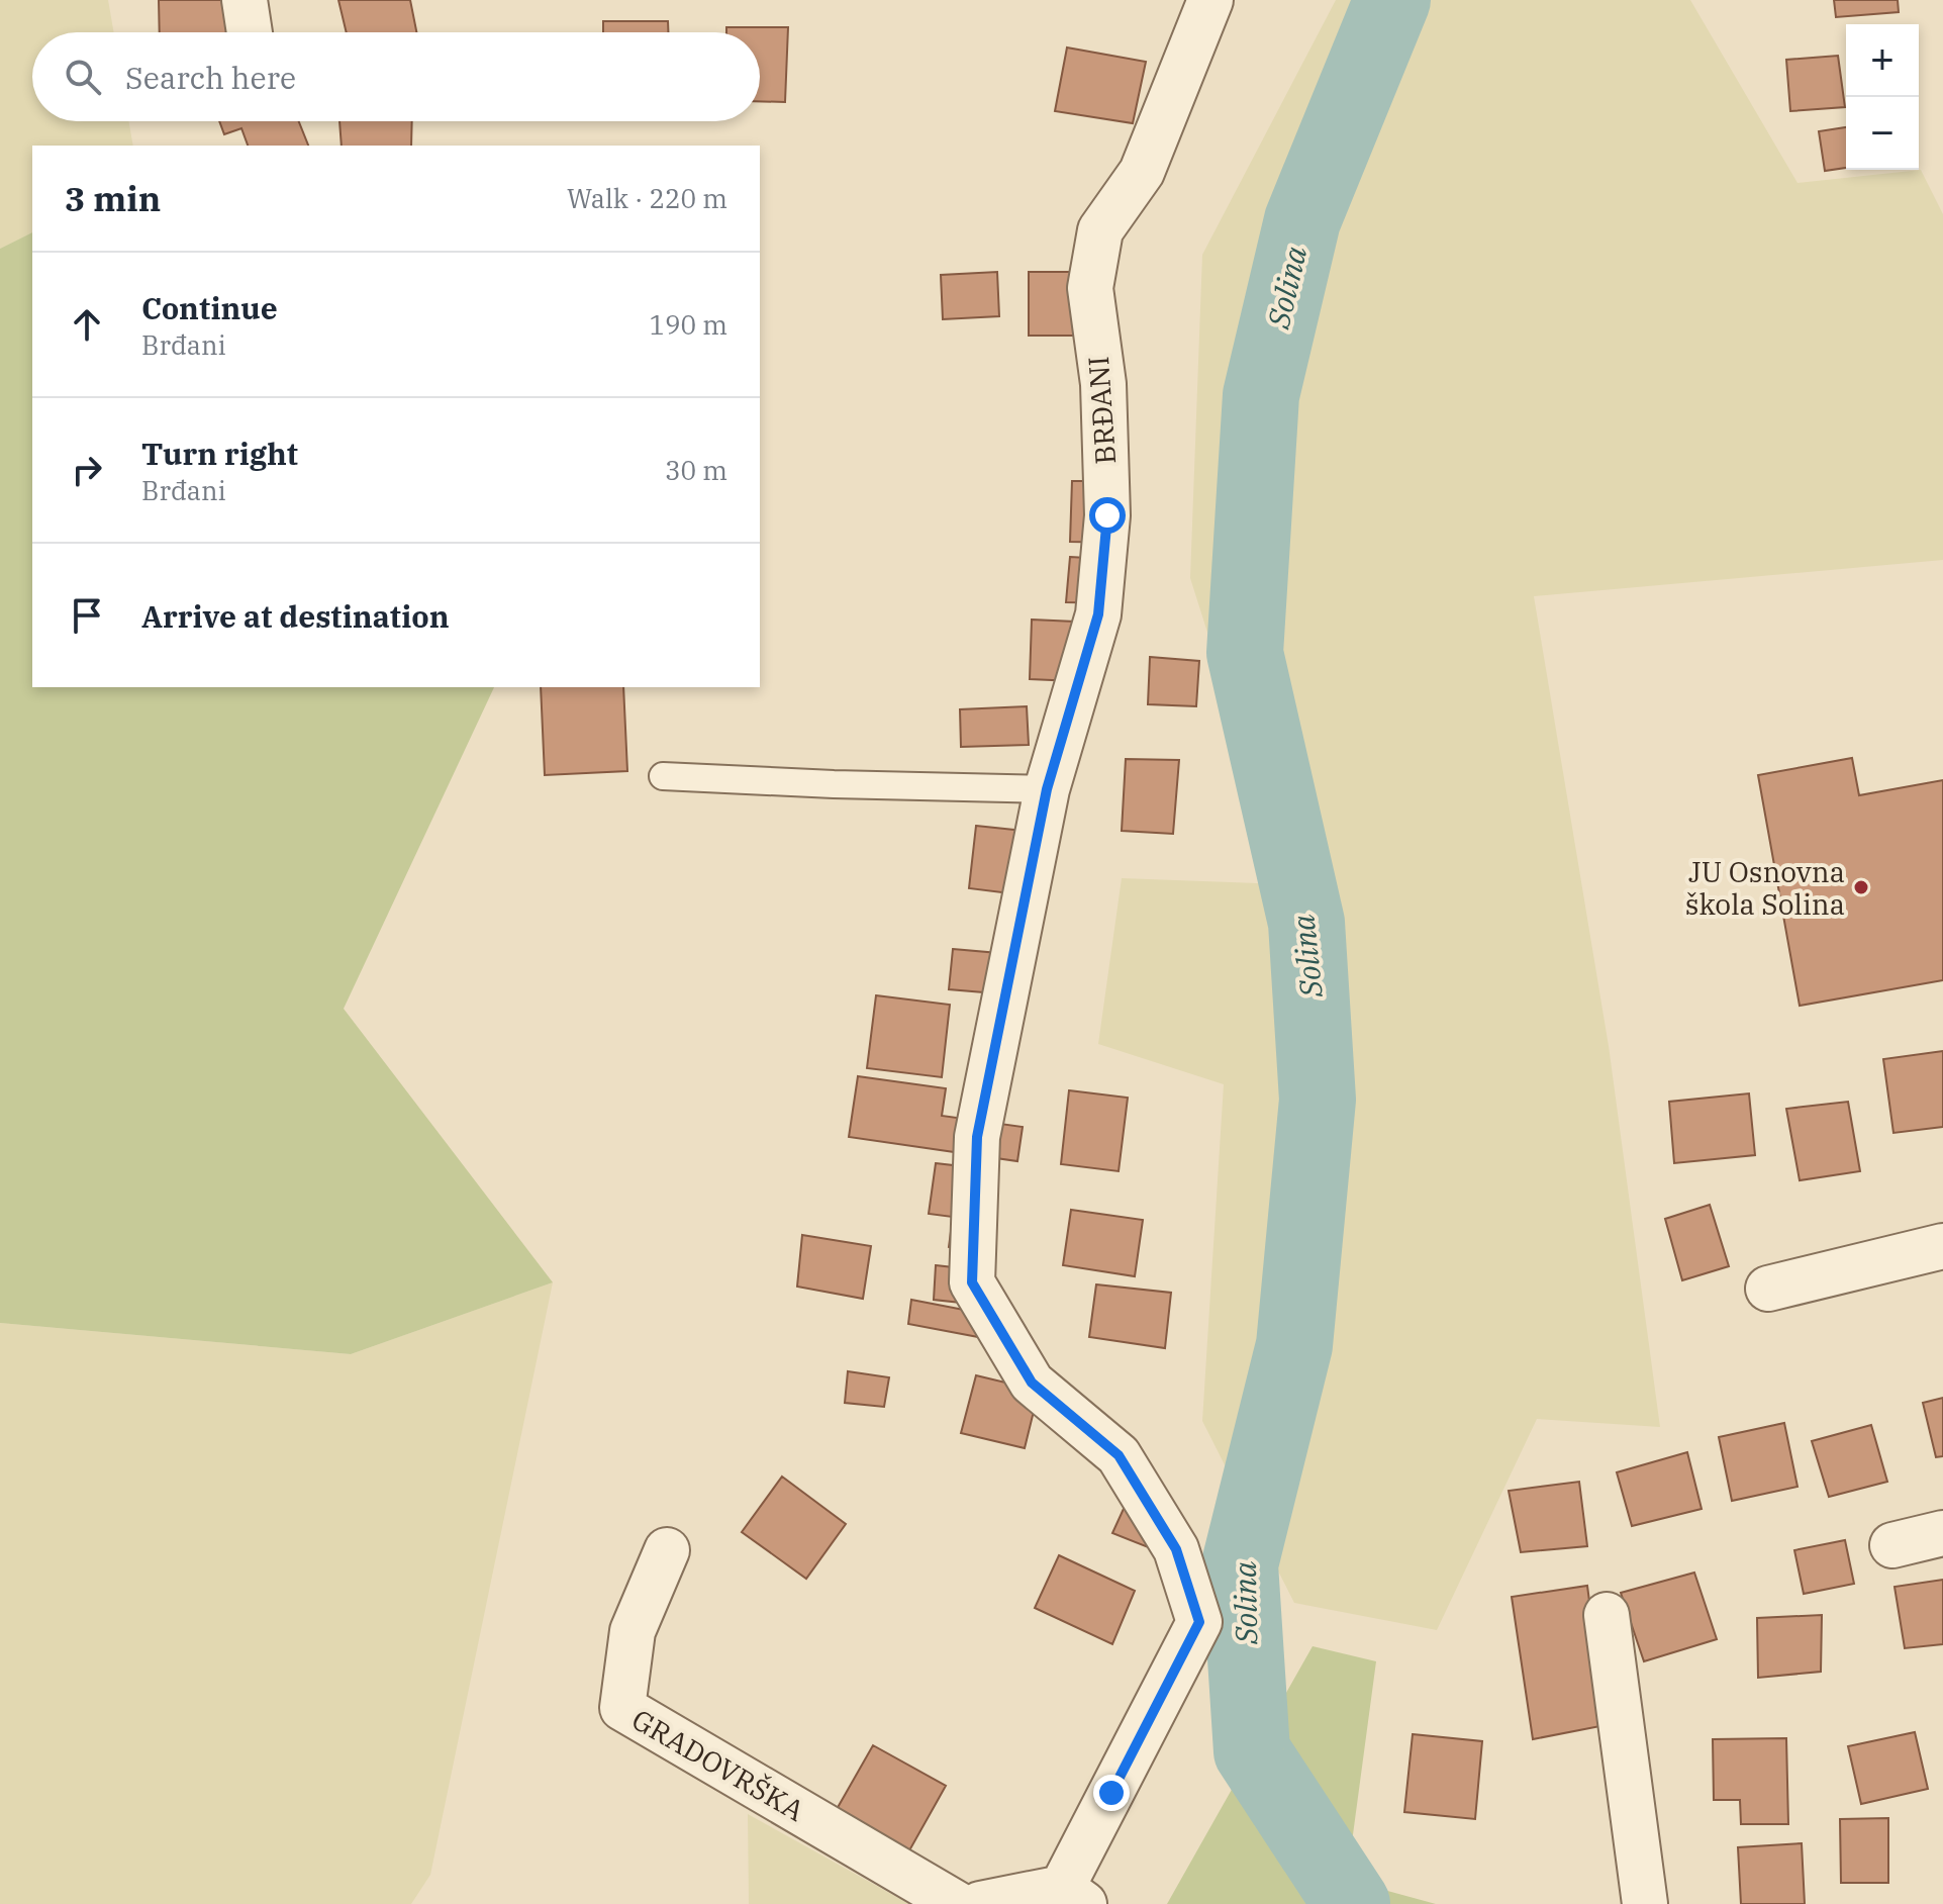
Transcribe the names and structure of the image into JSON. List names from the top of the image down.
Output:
{
  "streets": {
    "street": ["BRĐANI", "GRADOVRŠKA"]
  },
  "water": ["Solina"],
  "places": ["JU Osnovna škola Solina"],
  "page": {
    "map_buttons": ["+", "−"],
    "search": "Search here",
    "heading": ["3 min", "Walk · 220 m"],
    "list": [
      ["Continue", "Brđani", "190 m"],
      ["Turn right", "Brđani", "30 m"],
      "Arrive at destination"
    ]
  }
}
